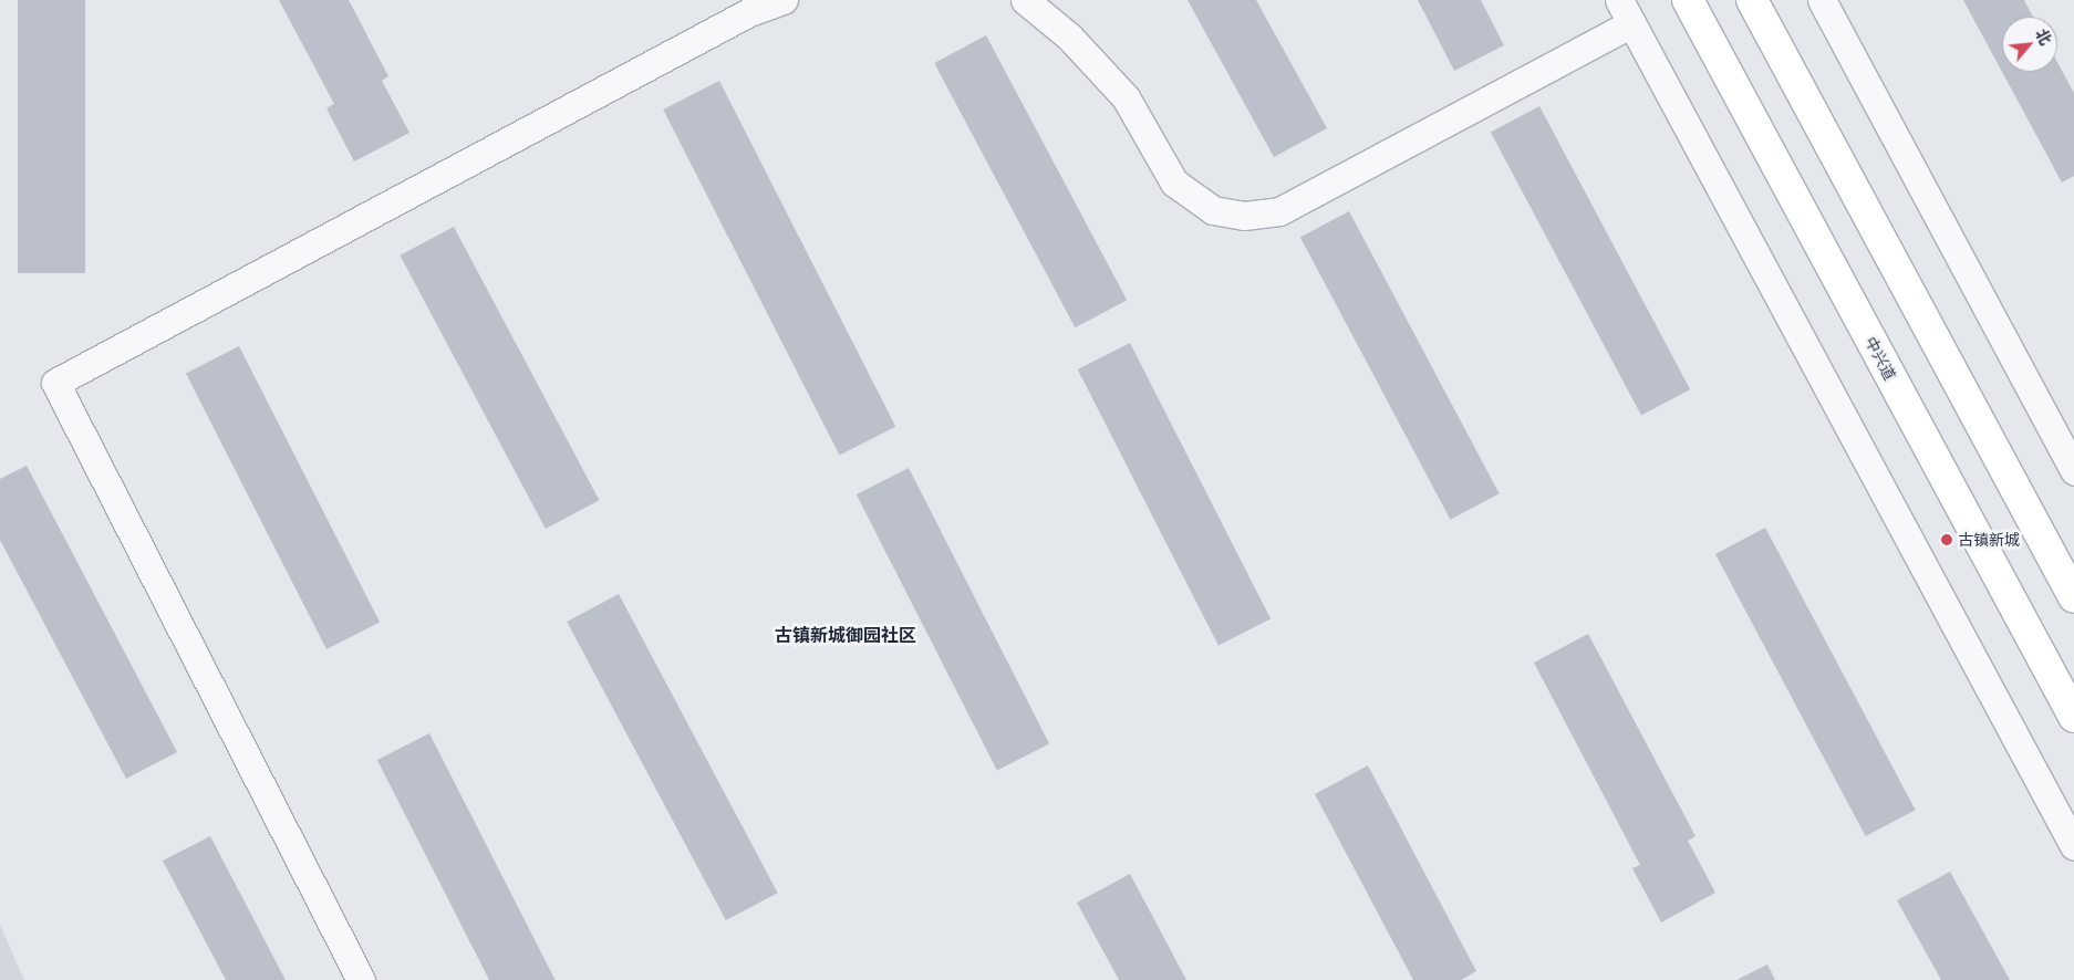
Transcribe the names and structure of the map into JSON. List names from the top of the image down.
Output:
{
  "streets": {
    "main road": ["中兴道"]
  },
  "districts": ["古镇新城御园社区"],
  "places": ["古镇新城"],
  "north": "top right"
}
